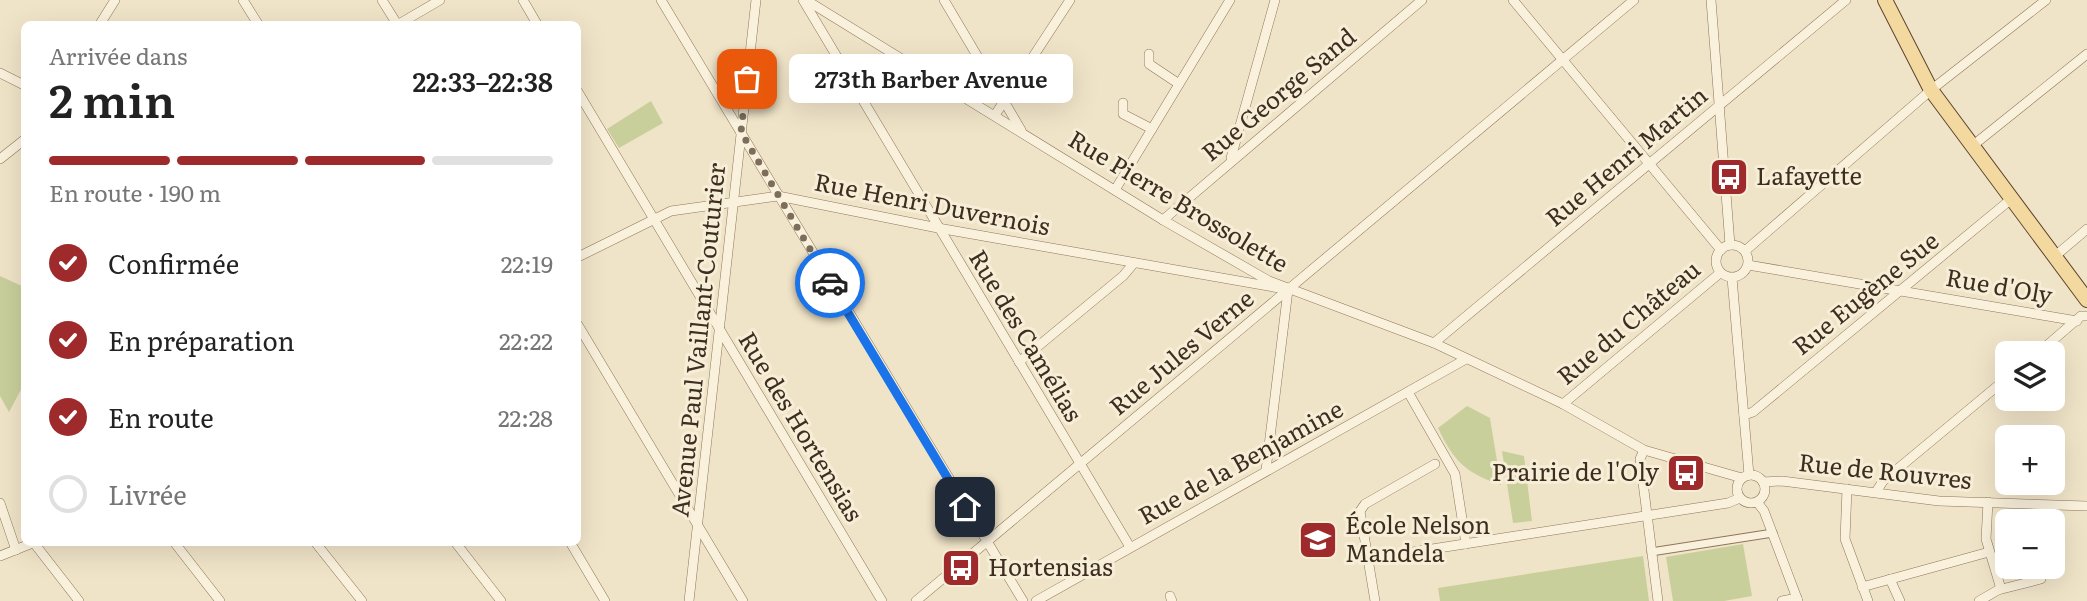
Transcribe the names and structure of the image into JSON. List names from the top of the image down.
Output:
{
  "streets": {
    "street": [
      "Rue George Sand",
      "Rue Henri Martin",
      "Rue Pierre Brossolette",
      "Rue Henri Duvernois",
      "Rue d'Oly",
      "Rue Eugène Sue",
      "Rue du Château",
      "Rue des Camélias",
      "Avenue Paul Vaillant-Couturier",
      "Rue Jules Verne",
      "Rue des Hortensias",
      "Rue de la Benjamine",
      "Rue de Rouvres"
    ]
  },
  "crossings": [
    ["Rue George Sand", "Rue Pierre Brossolette"],
    ["Rue Henri Martin", "Rue Pierre Brossolette"],
    ["Rue Pierre Brossolette", "Rue Henri Duvernois"],
    ["Rue Pierre Brossolette", "Rue du Château"],
    ["Rue Pierre Brossolette", "Rue des Camélias"],
    ["Rue Pierre Brossolette", "Rue Jules Verne"],
    ["Rue Pierre Brossolette", "Rue de la Benjamine"],
    ["Rue Pierre Brossolette", "Rue de Rouvres"],
    ["Rue Henri Duvernois", "Rue des Camélias"],
    ["Rue Henri Duvernois", "Avenue Paul Vaillant-Couturier"],
    ["Rue Henri Duvernois", "Rue Jules Verne"],
    ["Rue Henri Duvernois", "Rue des Hortensias"],
    ["Rue d'Oly", "Rue Eugène Sue"],
    ["Rue d'Oly", "Rue du Château"],
    ["Rue des Camélias", "Rue Jules Verne"],
    ["Rue des Camélias", "Rue de la Benjamine"],
    ["Avenue Paul Vaillant-Couturier", "Rue des Hortensias"]
  ],
  "places": {
    "other": ["273th Barber Avenue"],
    "bus stop": ["Lafayette", "Prairie de l'Oly", "Hortensias"],
    "school or university": ["École Nelson Mandela"]
  },
  "page": {
    "heading": ["2 min", "Arrivée dans", "22:33–22:38"],
    "bubble": "273th Barber Avenue",
    "bar": "En route · 190 m",
    "list": [
      ["Confirmée", "22:19"],
      ["En préparation", "22:22"],
      ["En route", "22:28"],
      "Livrée"
    ],
    "map_buttons": ["+", "−"]
  }
}
